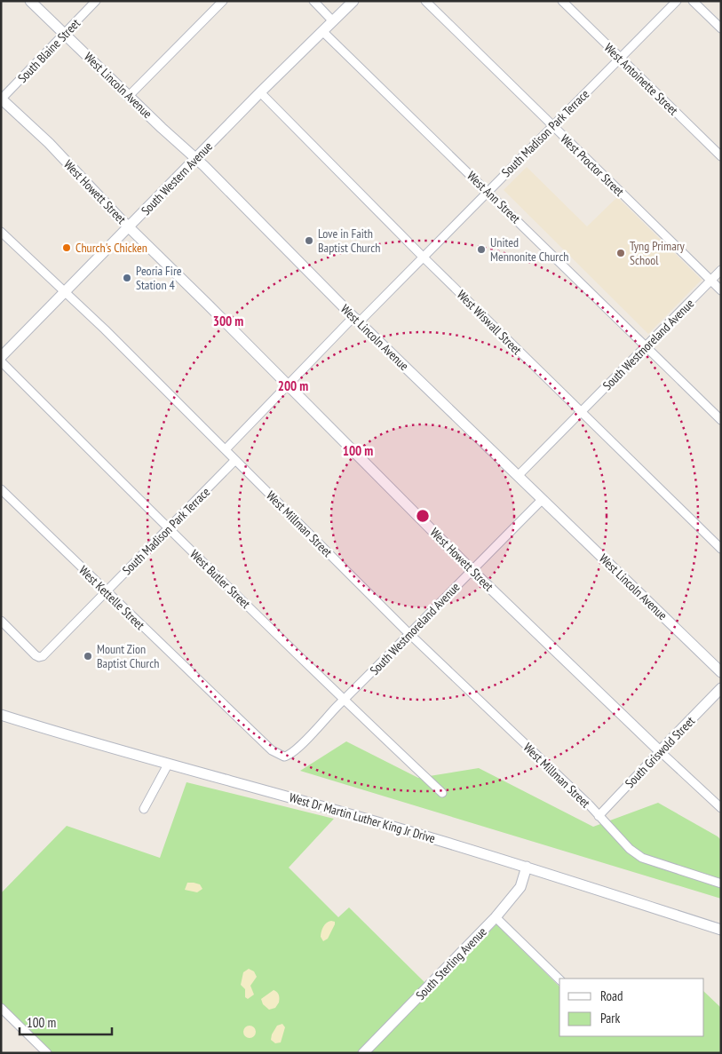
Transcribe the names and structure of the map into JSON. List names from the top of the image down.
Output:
{
  "streets": {
    "main road": [
      "West Lincoln Avenue",
      "South Western Avenue",
      "West Howett Street",
      "South Griswold Street",
      "West Dr Martin Luther King Jr Drive",
      "South Sterling Avenue"
    ],
    "street": [
      "South Blaine Street",
      "West Antoinette Street",
      "South Madison Park Terrace",
      "West Proctor Street",
      "West Ann Street",
      "West Wiswall Street",
      "South Westmoreland Avenue",
      "West Millman Street",
      "West Butler Street",
      "West Kettelle Street"
    ]
  },
  "crossings": [
    ["South Blaine Street", "West Lincoln Avenue"],
    ["South Blaine Street", "West Howett Street"],
    ["West Antoinette Street", "South Madison Park Terrace"],
    ["West Lincoln Avenue", "South Madison Park Terrace"],
    ["West Lincoln Avenue", "South Western Avenue"],
    ["West Lincoln Avenue", "South Westmoreland Avenue"],
    ["South Madison Park Terrace", "West Proctor Street"],
    ["South Madison Park Terrace", "West Howett Street"],
    ["South Madison Park Terrace", "West Ann Street"],
    ["South Madison Park Terrace", "West Wiswall Street"],
    ["South Madison Park Terrace", "West Millman Street"],
    ["South Madison Park Terrace", "West Butler Street"],
    ["South Madison Park Terrace", "West Kettelle Street"],
    ["West Proctor Street", "South Westmoreland Avenue"],
    ["South Western Avenue", "West Howett Street"],
    ["South Western Avenue", "West Ann Street"],
    ["South Western Avenue", "West Wiswall Street"],
    ["South Western Avenue", "West Millman Street"],
    ["West Howett Street", "South Westmoreland Avenue"],
    ["West Howett Street", "South Griswold Street"],
    ["West Ann Street", "South Westmoreland Avenue"],
    ["West Wiswall Street", "South Westmoreland Avenue"],
    ["South Westmoreland Avenue", "West Millman Street"],
    ["South Westmoreland Avenue", "West Butler Street"],
    ["South Westmoreland Avenue", "West Kettelle Street"],
    ["West Millman Street", "South Griswold Street"],
    ["West Dr Martin Luther King Jr Drive", "South Sterling Avenue"]
  ],
  "places": [
    "Love in Faith Baptist Church",
    "Church's Chicken",
    "United Mennonite Church",
    "Tyng Primary School",
    "Peoria Fire Station 4",
    "Mount Zion Baptist Church"
  ],
  "legend": ["Road", "Park"],
  "scale_bar": "100 m",
  "rings": ["300 m", "200 m", "100 m"]
}
